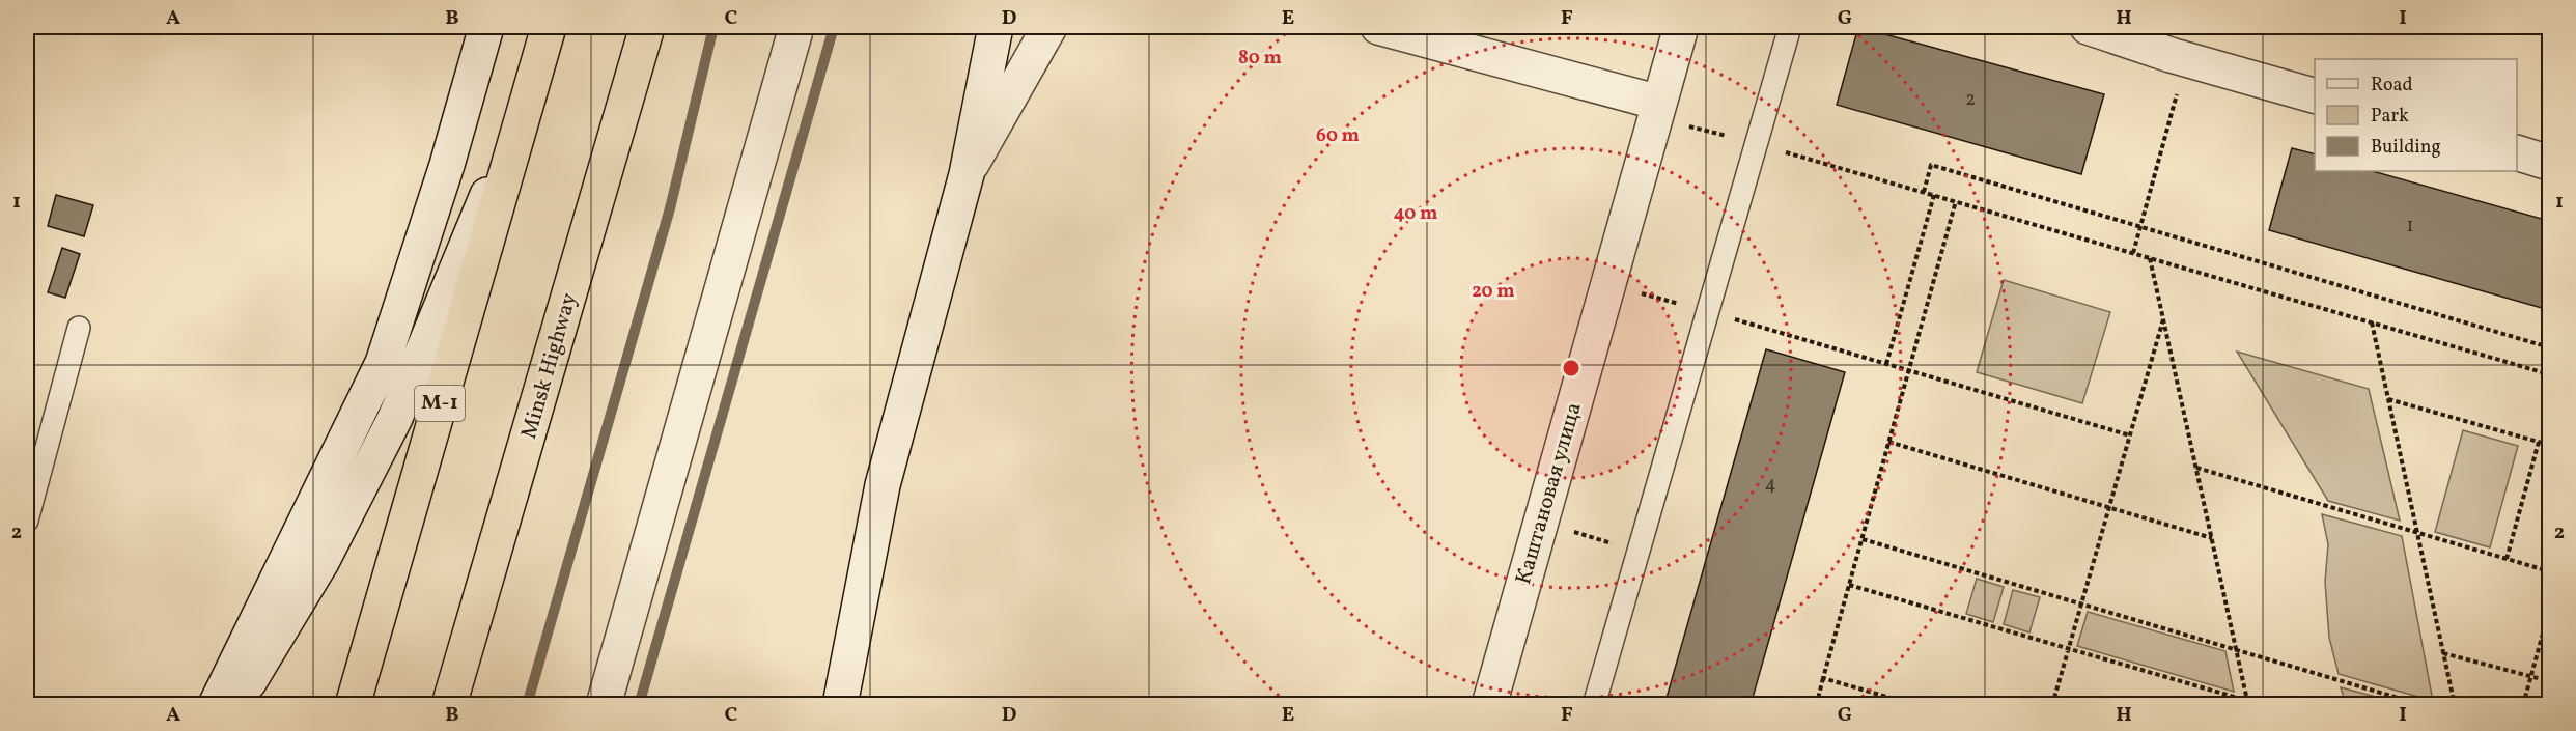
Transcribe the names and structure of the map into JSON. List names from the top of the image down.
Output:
{
  "streets": {
    "highway": ["Minsk Highway", "М-1"],
    "street": ["Каштановая улица"]
  },
  "house_numbers": ["2", "1", "4"],
  "legend": ["Road", "Park", "Building"],
  "grid": {
    "columns": [
      "A",
      "B",
      "C",
      "D",
      "E",
      "F",
      "G",
      "H",
      "I"
    ],
    "rows": ["1", "2"]
  },
  "rings": [
    "80 m",
    "60 m",
    "40 m",
    "20 m"
  ]
}
